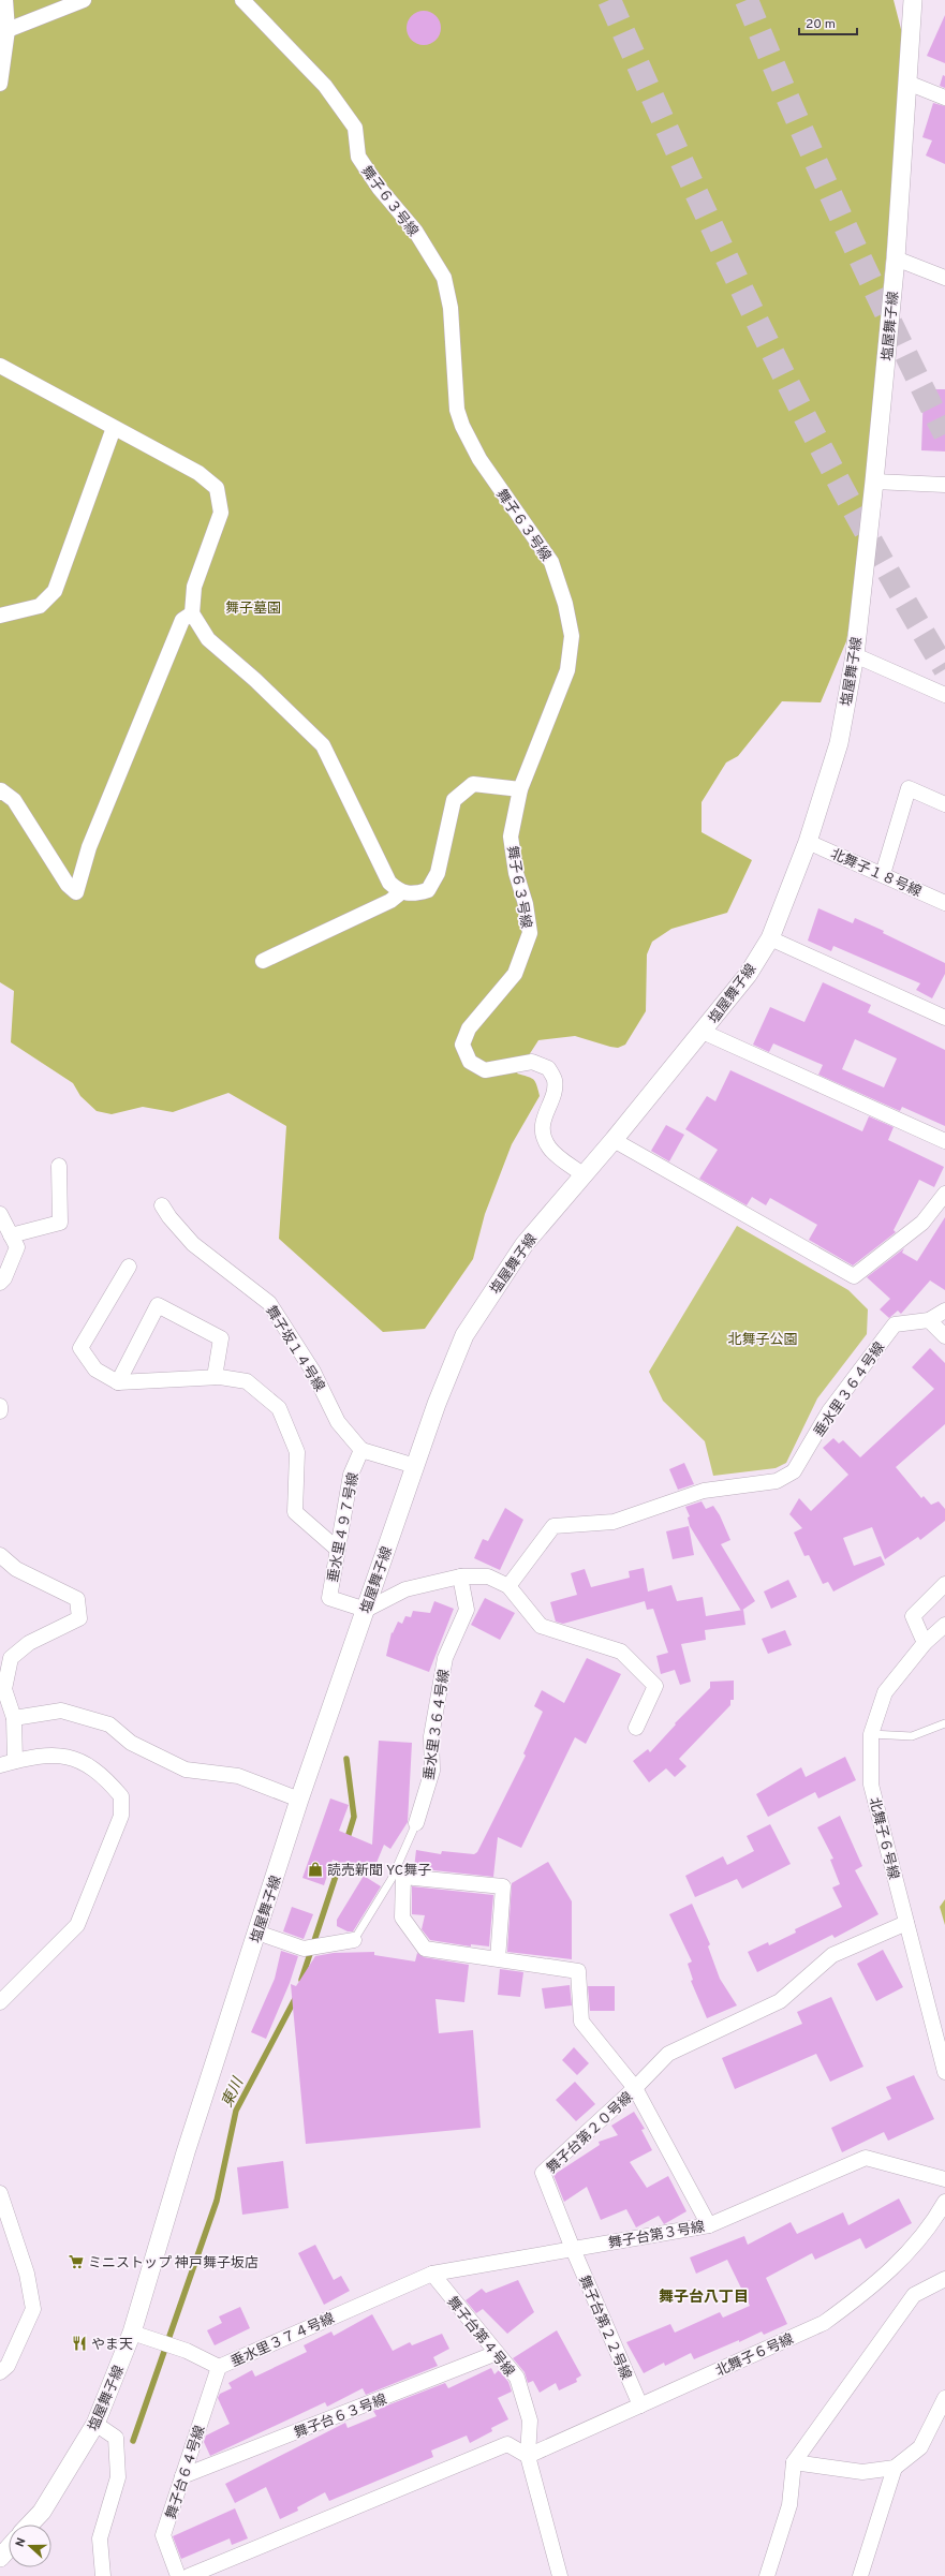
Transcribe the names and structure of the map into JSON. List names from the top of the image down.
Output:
{
  "streets": {
    "street": [
      "舞子６３号線",
      "塩屋舞子線",
      "北舞子１８号線",
      "舞子坂１４号線",
      "垂水里３６４号線",
      "垂水里４９７号線",
      "北舞子６号線",
      "舞子台第２０号線",
      "舞子台第３号線",
      "舞子台第２２号線",
      "舞子台第４号線",
      "垂水里３７４号線",
      "舞子台６３号線",
      "舞子台６４号線"
    ]
  },
  "crossings": [
    ["舞子６３号線", "塩屋舞子線"],
    ["塩屋舞子線", "北舞子１８号線"],
    ["塩屋舞子線", "垂水里３６４号線"],
    ["塩屋舞子線", "垂水里４９７号線"],
    ["塩屋舞子線", "垂水里３７４号線"],
    ["舞子坂１４号線", "垂水里４９７号線"],
    ["北舞子６号線", "舞子台第２２号線"],
    ["北舞子６号線", "舞子台第４号線"],
    ["舞子台第２０号線", "舞子台第３号線"],
    ["舞子台第２０号線", "舞子台第２２号線"],
    ["舞子台第３号線", "舞子台第２２号線"],
    ["舞子台第３号線", "舞子台第４号線"],
    ["舞子台第３号線", "垂水里３７４号線"],
    ["舞子台第４号線", "垂水里３７４号線"],
    ["舞子台第４号線", "舞子台６３号線"],
    ["垂水里３７４号線", "舞子台６４号線"],
    ["舞子台６３号線", "舞子台６４号線"]
  ],
  "districts": ["舞子台八丁目"],
  "water": ["東川"],
  "parks": ["舞子墓園", "北舞子公園"],
  "places": {
    "shop": ["読売新聞 YC舞子"],
    "supermarket": ["ミニストップ 神戸舞子坂店"],
    "restaurant": ["やま天"]
  },
  "scale_bar": "20 m",
  "north": "left"
}
